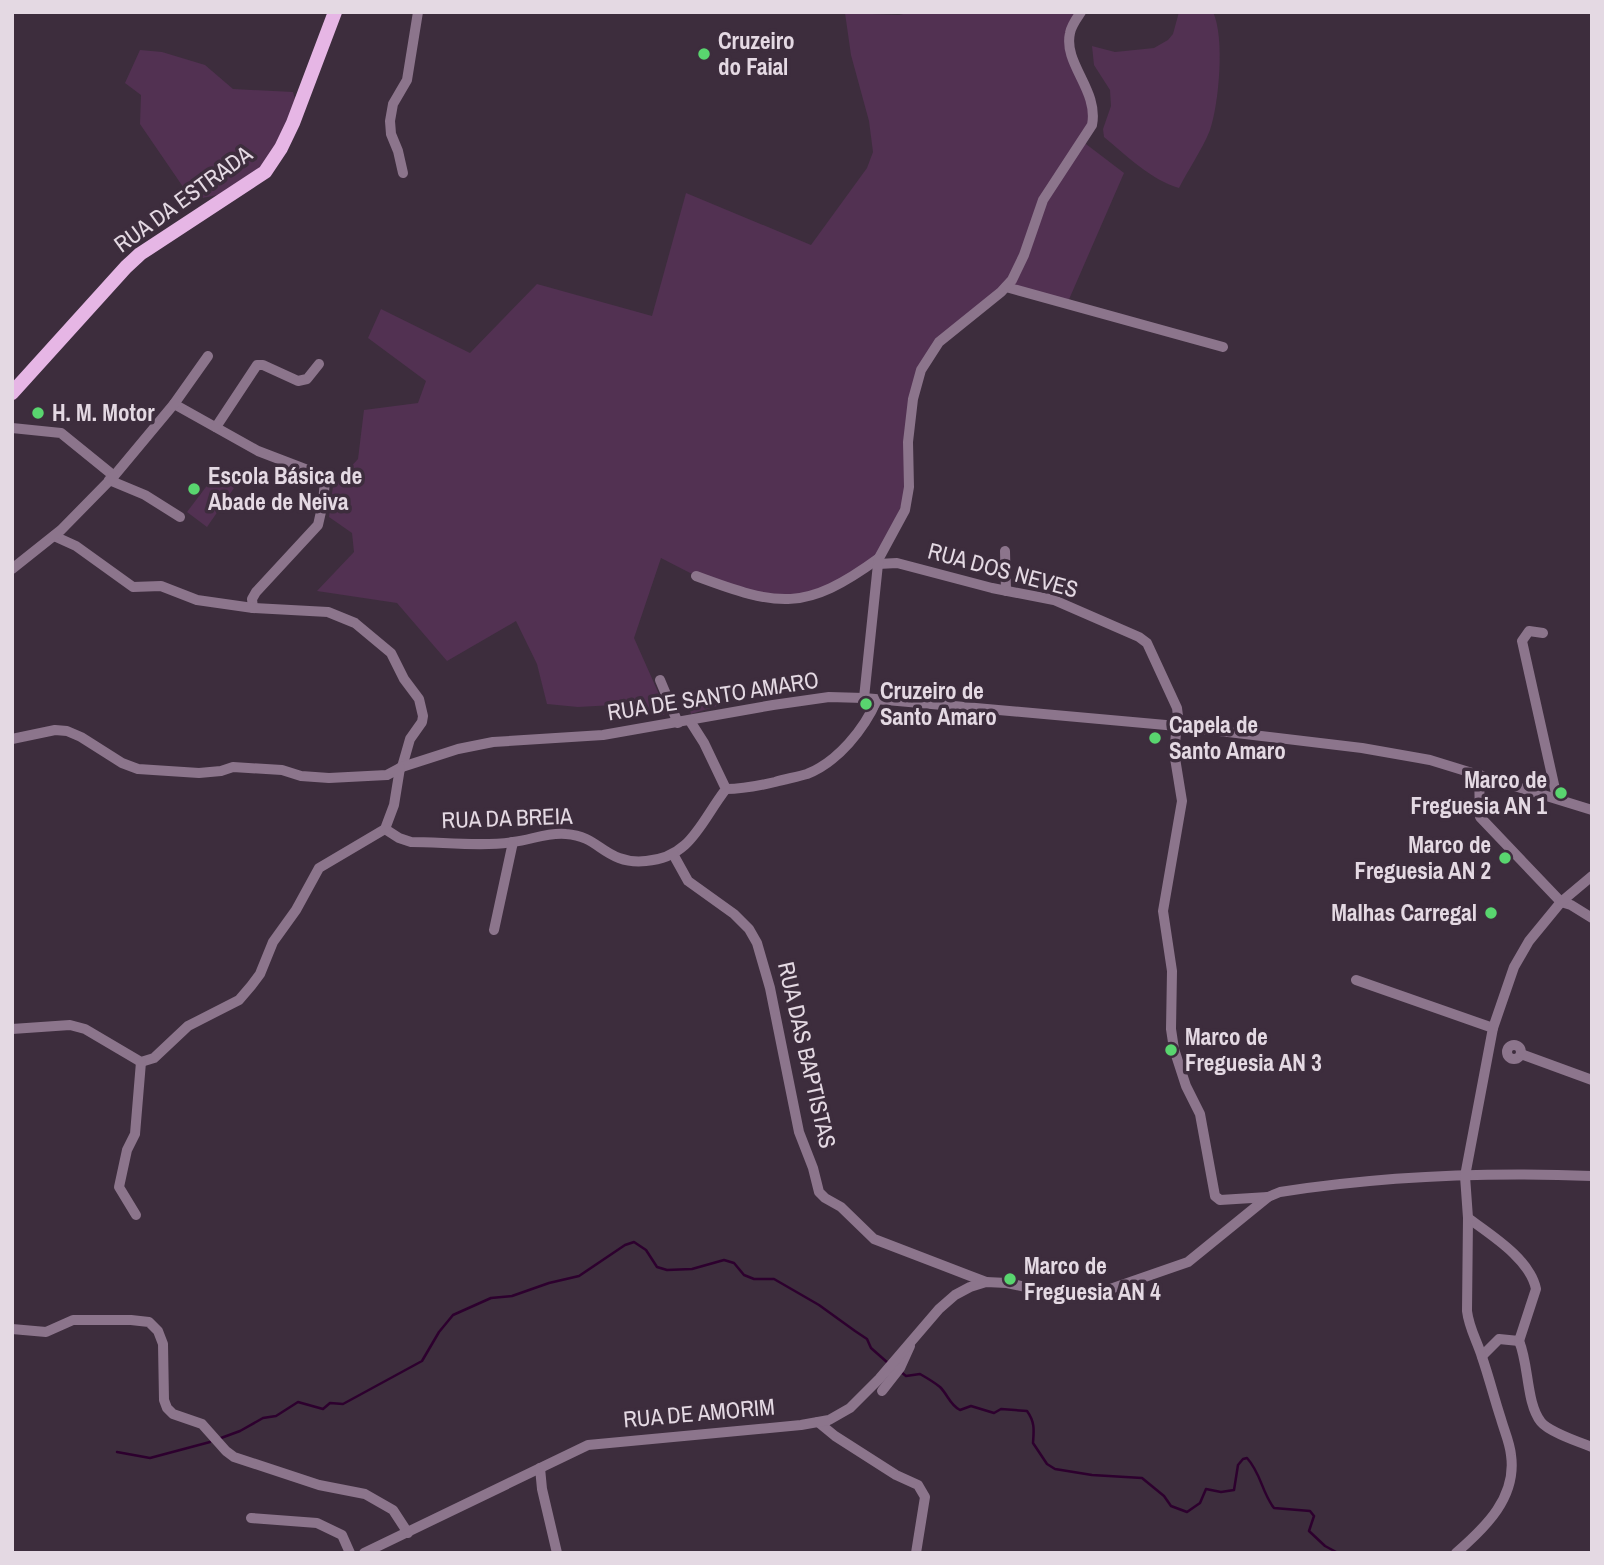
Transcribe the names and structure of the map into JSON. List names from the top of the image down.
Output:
{
  "streets": {
    "main road": ["RUA DA ESTRADA"],
    "street": [
      "RUA DOS NEVES",
      "RUA DE SANTO AMARO",
      "RUA DA BREIA",
      "RUA DAS BAPTISTAS",
      "RUA DE AMORIM"
    ]
  },
  "crossings": [
    ["RUA DOS NEVES", "RUA DE SANTO AMARO"],
    ["RUA DOS NEVES", "RUA DE AMORIM"],
    ["RUA DA BREIA", "RUA DAS BAPTISTAS"],
    ["RUA DAS BAPTISTAS", "RUA DE AMORIM"]
  ],
  "places": [
    "Cruzeiro do Faial",
    "H. M. Motor",
    "Escola Básica de Abade de Neiva",
    "Cruzeiro de Santo Amaro",
    "Capela de Santo Amaro",
    "Marco de Freguesia AN 1",
    "Marco de Freguesia AN 2",
    "Malhas Carregal",
    "Marco de Freguesia AN 3",
    "Marco de Freguesia AN 4"
  ]
}
